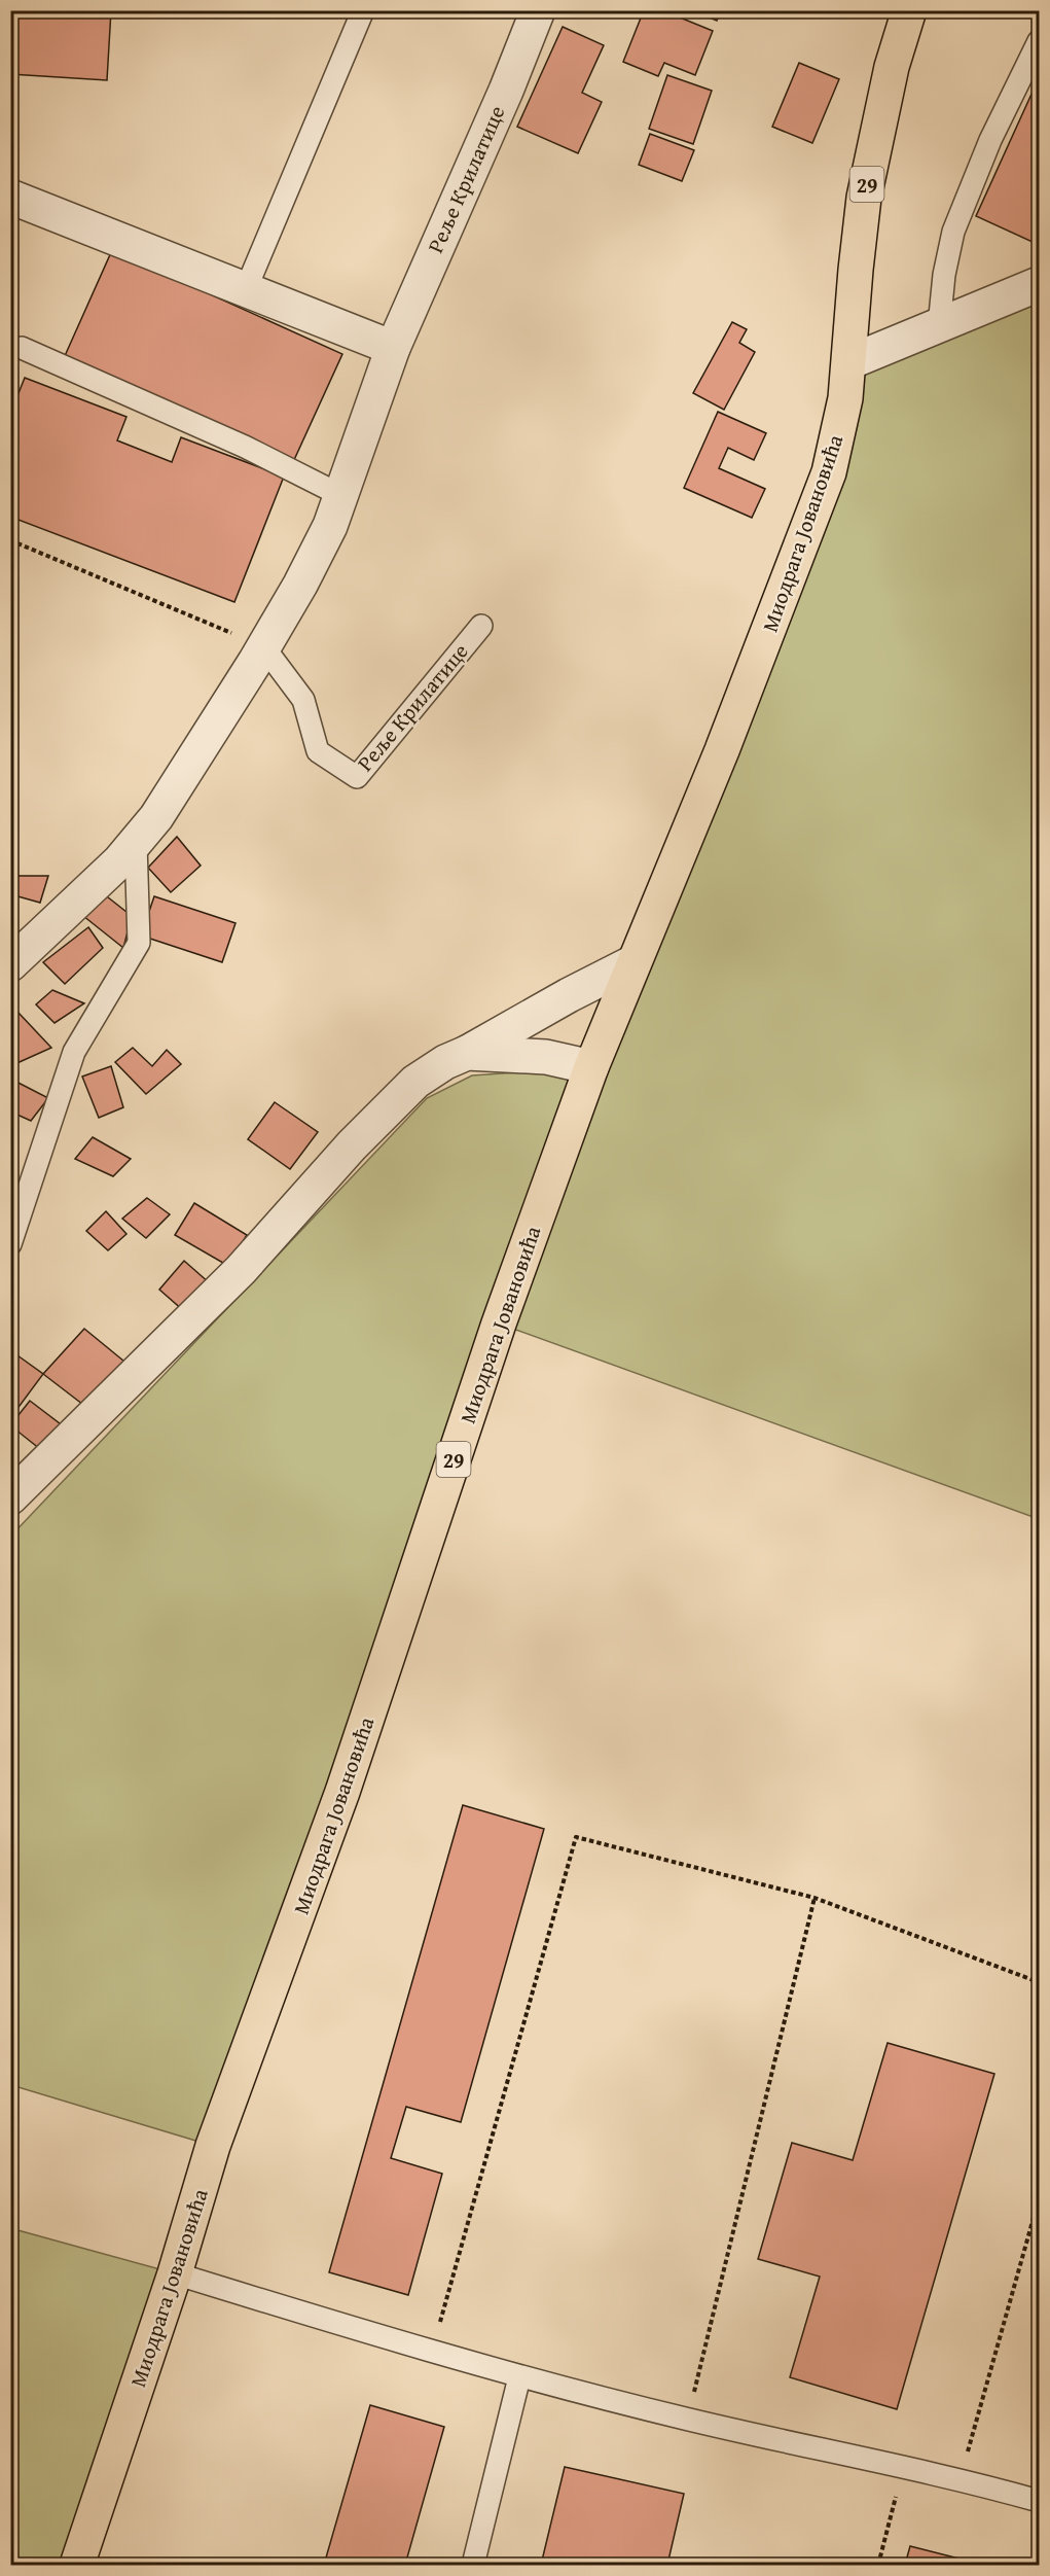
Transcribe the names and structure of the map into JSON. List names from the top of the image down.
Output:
{
  "streets": {
    "main road": ["29", "Миодрага Јовановића"],
    "street": ["Реље Крилатице"]
  }
}
